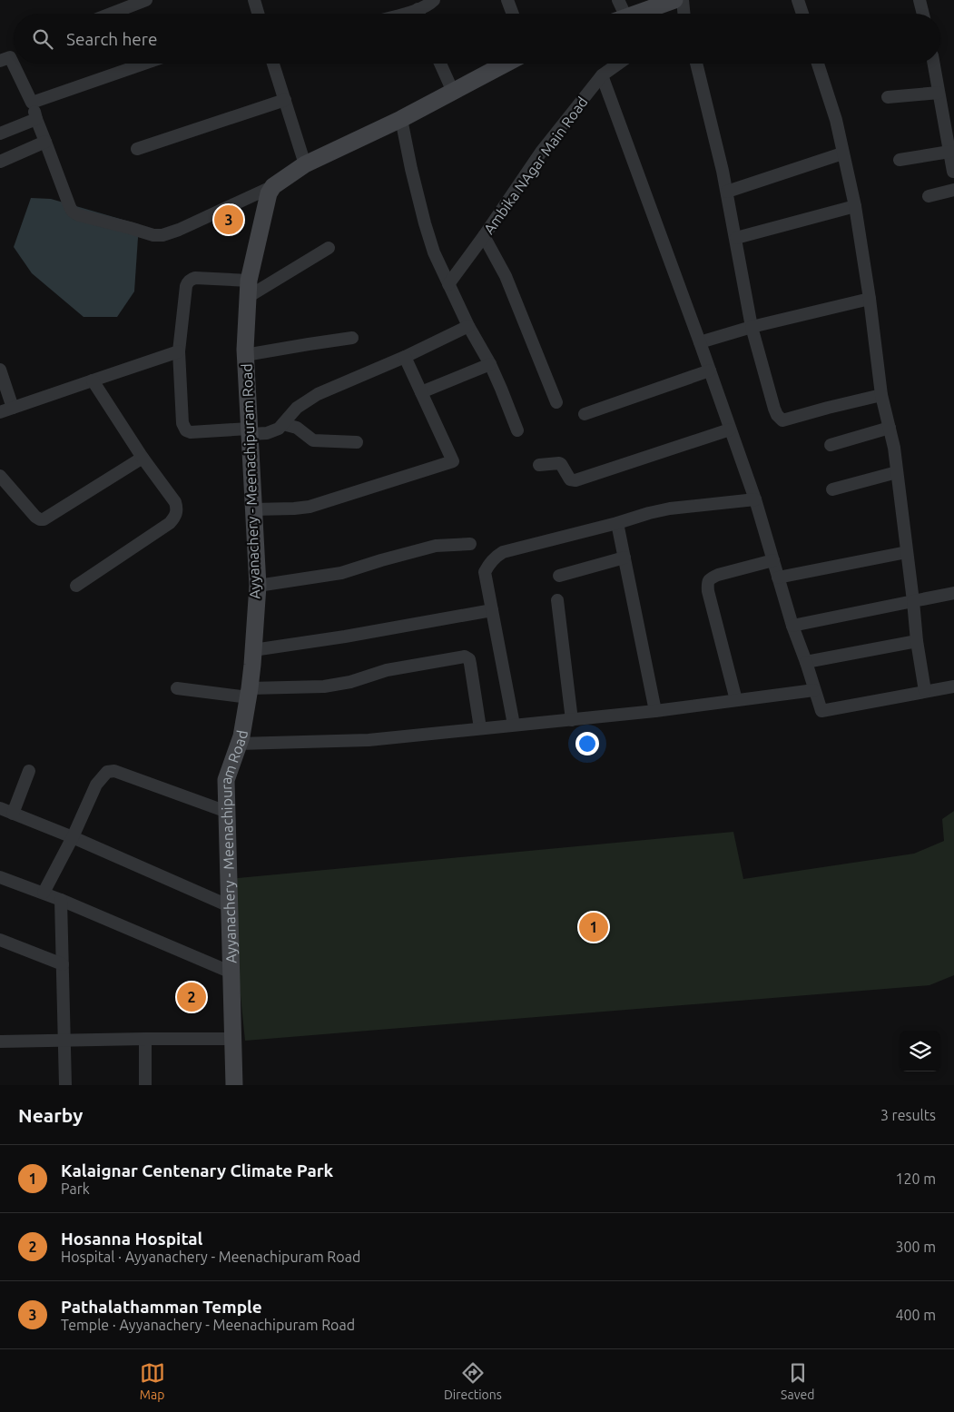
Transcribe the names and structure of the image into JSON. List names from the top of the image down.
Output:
{
  "streets": {
    "street": ["Ambika NAgar Main Road", "Ayyanachery - Meenachipuram Road"]
  },
  "page": {
    "search": "Search here",
    "pins": ["3", "1", "2"],
    "heading": ["Nearby", "3 results"],
    "list": [
      {
        "mark": "1",
        "name": "Kalaignar Centenary Climate Park",
        "note": "Park",
        "value": "120 m"
      },
      {
        "mark": "2",
        "name": "Hosanna Hospital",
        "note": "Hospital · Ayyanachery - Meenachipuram Road",
        "value": "300 m"
      },
      {
        "mark": "3",
        "name": "Pathalathamman Temple",
        "note": "Temple · Ayyanachery - Meenachipuram Road",
        "value": "400 m"
      }
    ],
    "nav": ["Map", "Directions", "Saved"]
  }
}
